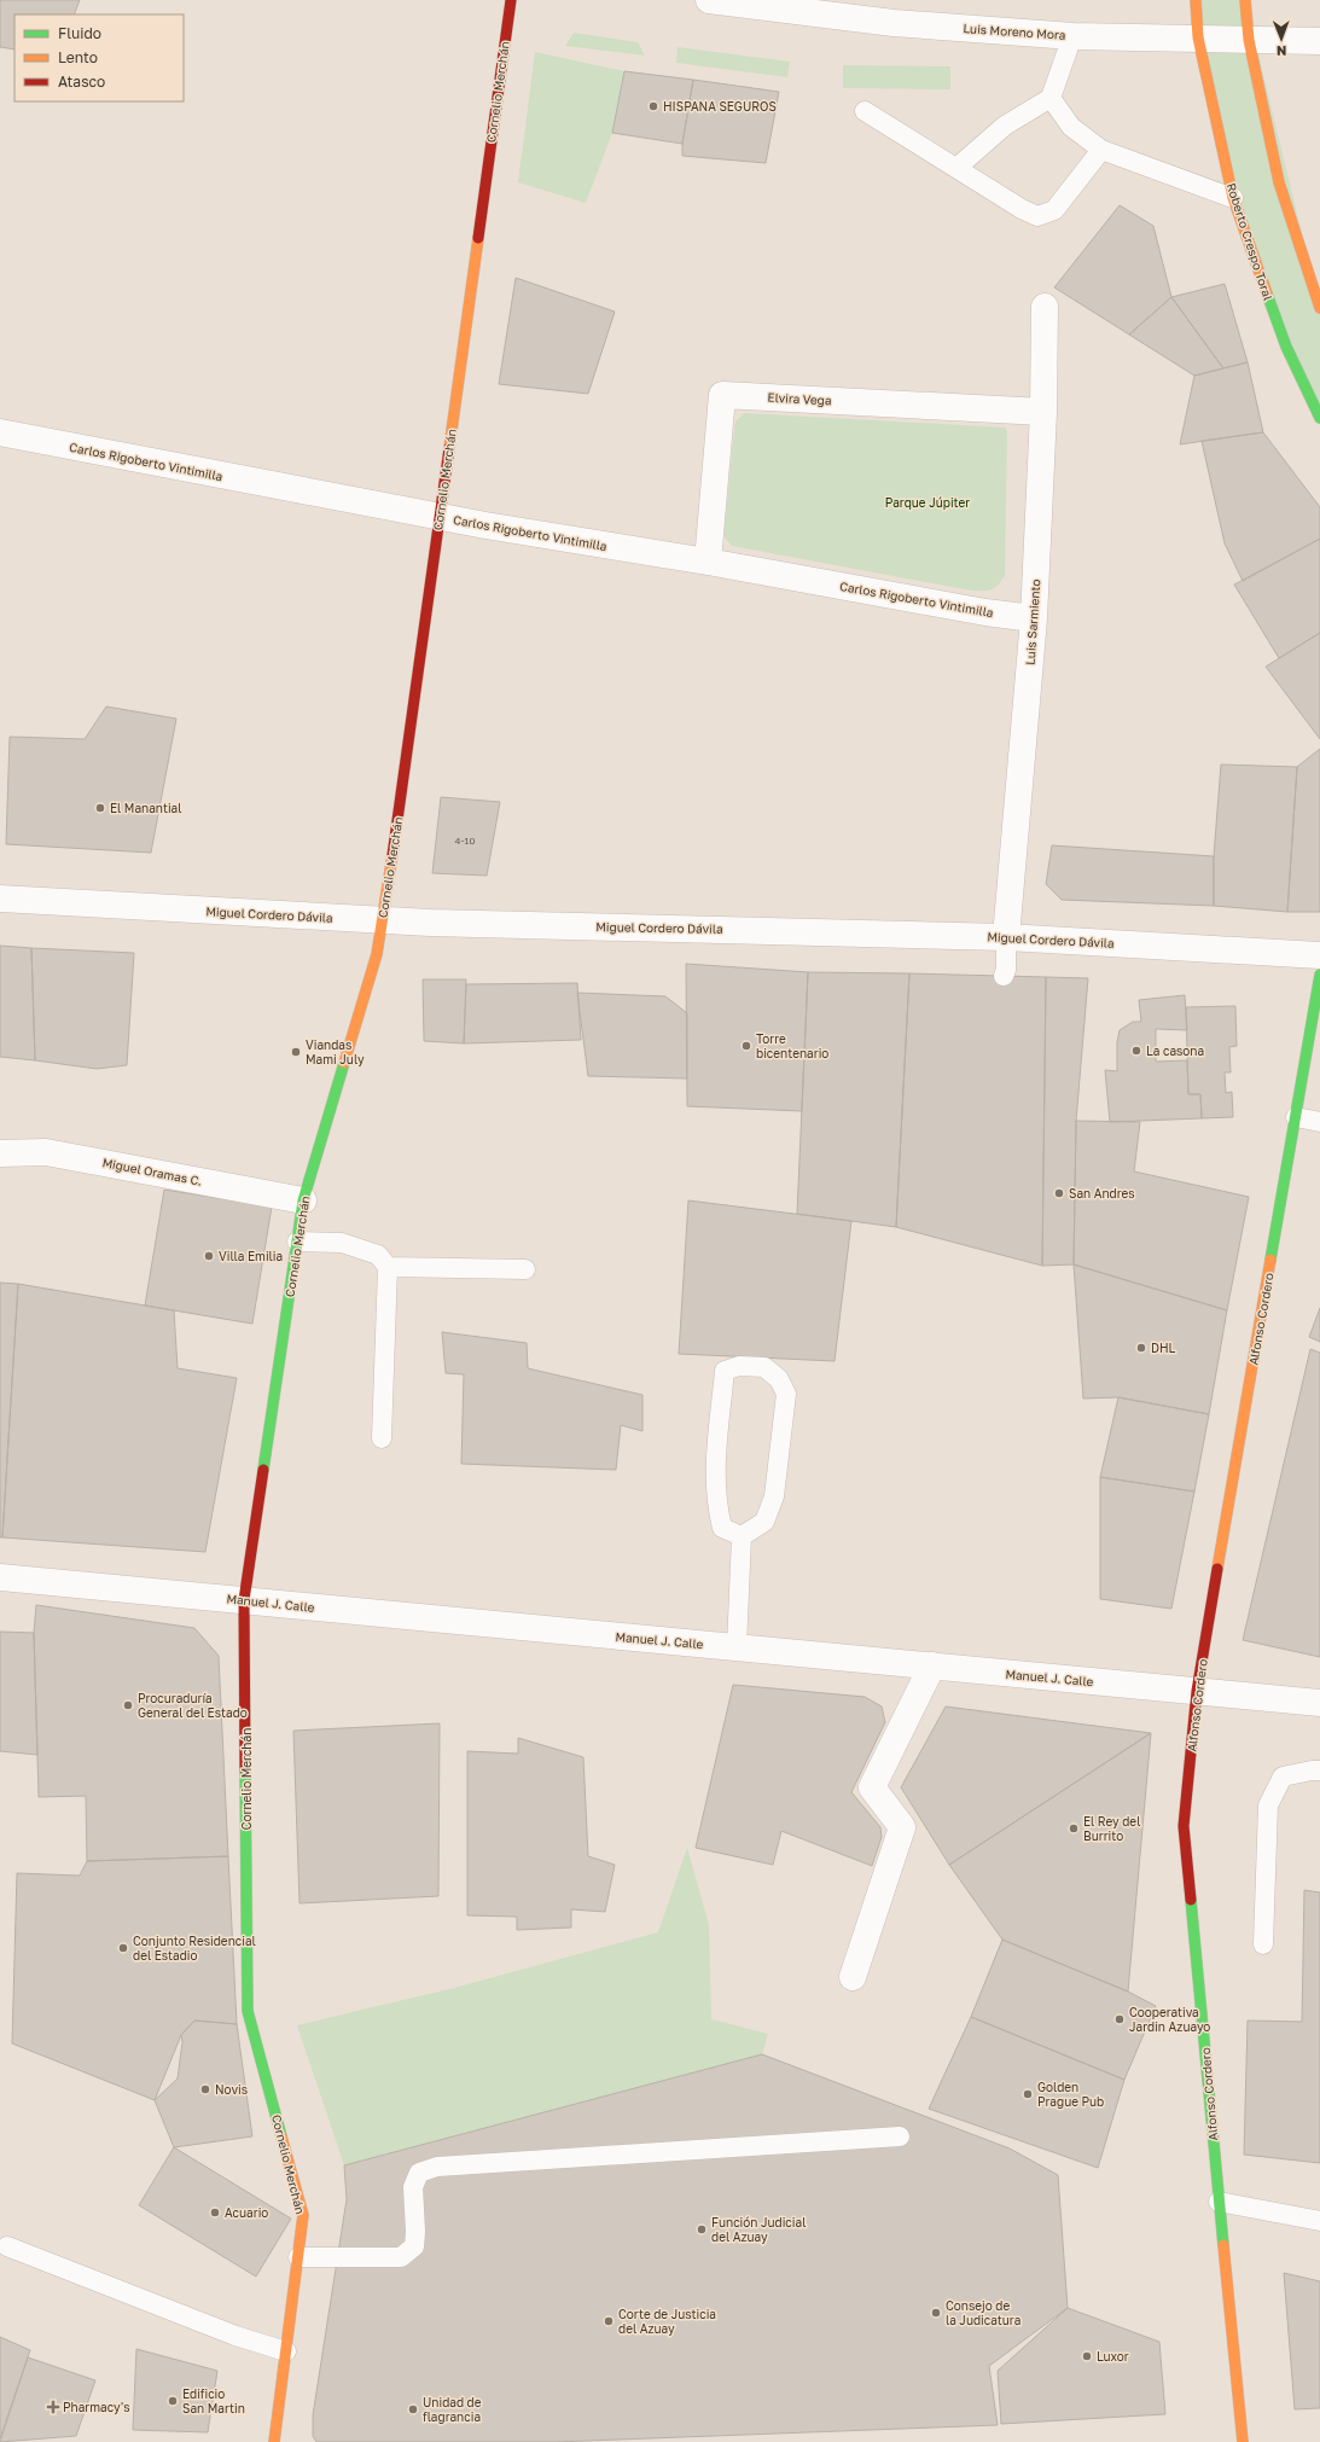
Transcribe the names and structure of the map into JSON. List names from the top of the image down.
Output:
{
  "streets": {
    "street": [
      "Luis Moreno Mora",
      "Cornelio Merchán",
      "Roberto Crespo Toral",
      "Elvira Vega",
      "Carlos Rigoberto Vintimilla",
      "Luis Sarmiento",
      "Miguel Cordero Dávila",
      "Miguel Oramas C.",
      "Alfonso Cordero",
      "Manuel J. Calle"
    ]
  },
  "crossings": [
    ["Luis Moreno Mora", "Roberto Crespo Toral"],
    ["Cornelio Merchán", "Carlos Rigoberto Vintimilla"],
    ["Cornelio Merchán", "Miguel Cordero Dávila"],
    ["Cornelio Merchán", "Miguel Oramas C."],
    ["Cornelio Merchán", "Manuel J. Calle"],
    ["Elvira Vega", "Carlos Rigoberto Vintimilla"],
    ["Elvira Vega", "Luis Sarmiento"],
    ["Carlos Rigoberto Vintimilla", "Luis Sarmiento"],
    ["Luis Sarmiento", "Miguel Cordero Dávila"],
    ["Alfonso Cordero", "Manuel J. Calle"]
  ],
  "parks": ["Parque Júpiter"],
  "places": {
    "other": [
      "HISPANA SEGUROS",
      "El Manantial",
      "Torre bicentenario",
      "La casona",
      "Viandas Mami July",
      "San Andres",
      "Villa Emilia",
      "DHL",
      "Procuraduría General del Estado",
      "El Rey del Burrito",
      "Conjunto Residencial del Estadio",
      "Cooperativa Jardin Azuayo",
      "Novis",
      "Golden Prague Pub",
      "Acuario",
      "Función Judicial del Azuay",
      "Consejo de la Judicatura",
      "Corte de Justicia del Azuay",
      "Luxor",
      "Edificio San Martin",
      "Unidad de flagrancia"
    ],
    "health": ["Pharmacy's"]
  },
  "house_numbers": ["4-10"],
  "legend": ["Fluido", "Lento", "Atasco"],
  "north": "bottom"
}
